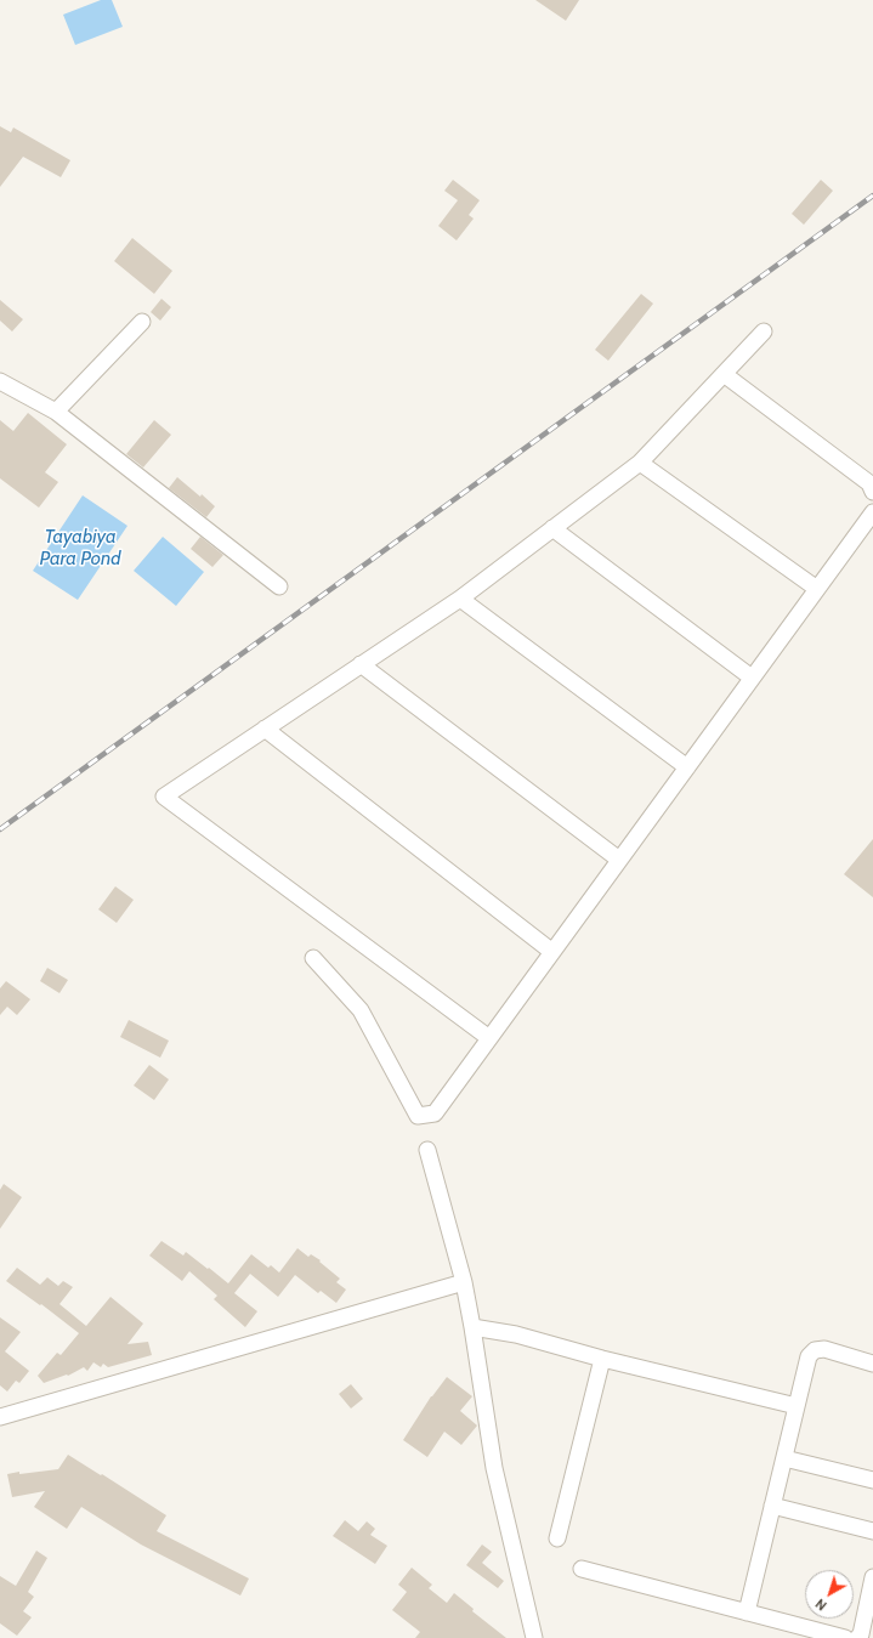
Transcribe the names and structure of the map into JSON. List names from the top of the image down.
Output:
{
  "water": ["Tayabiya Para Pond"],
  "north": "bottom left"
}
